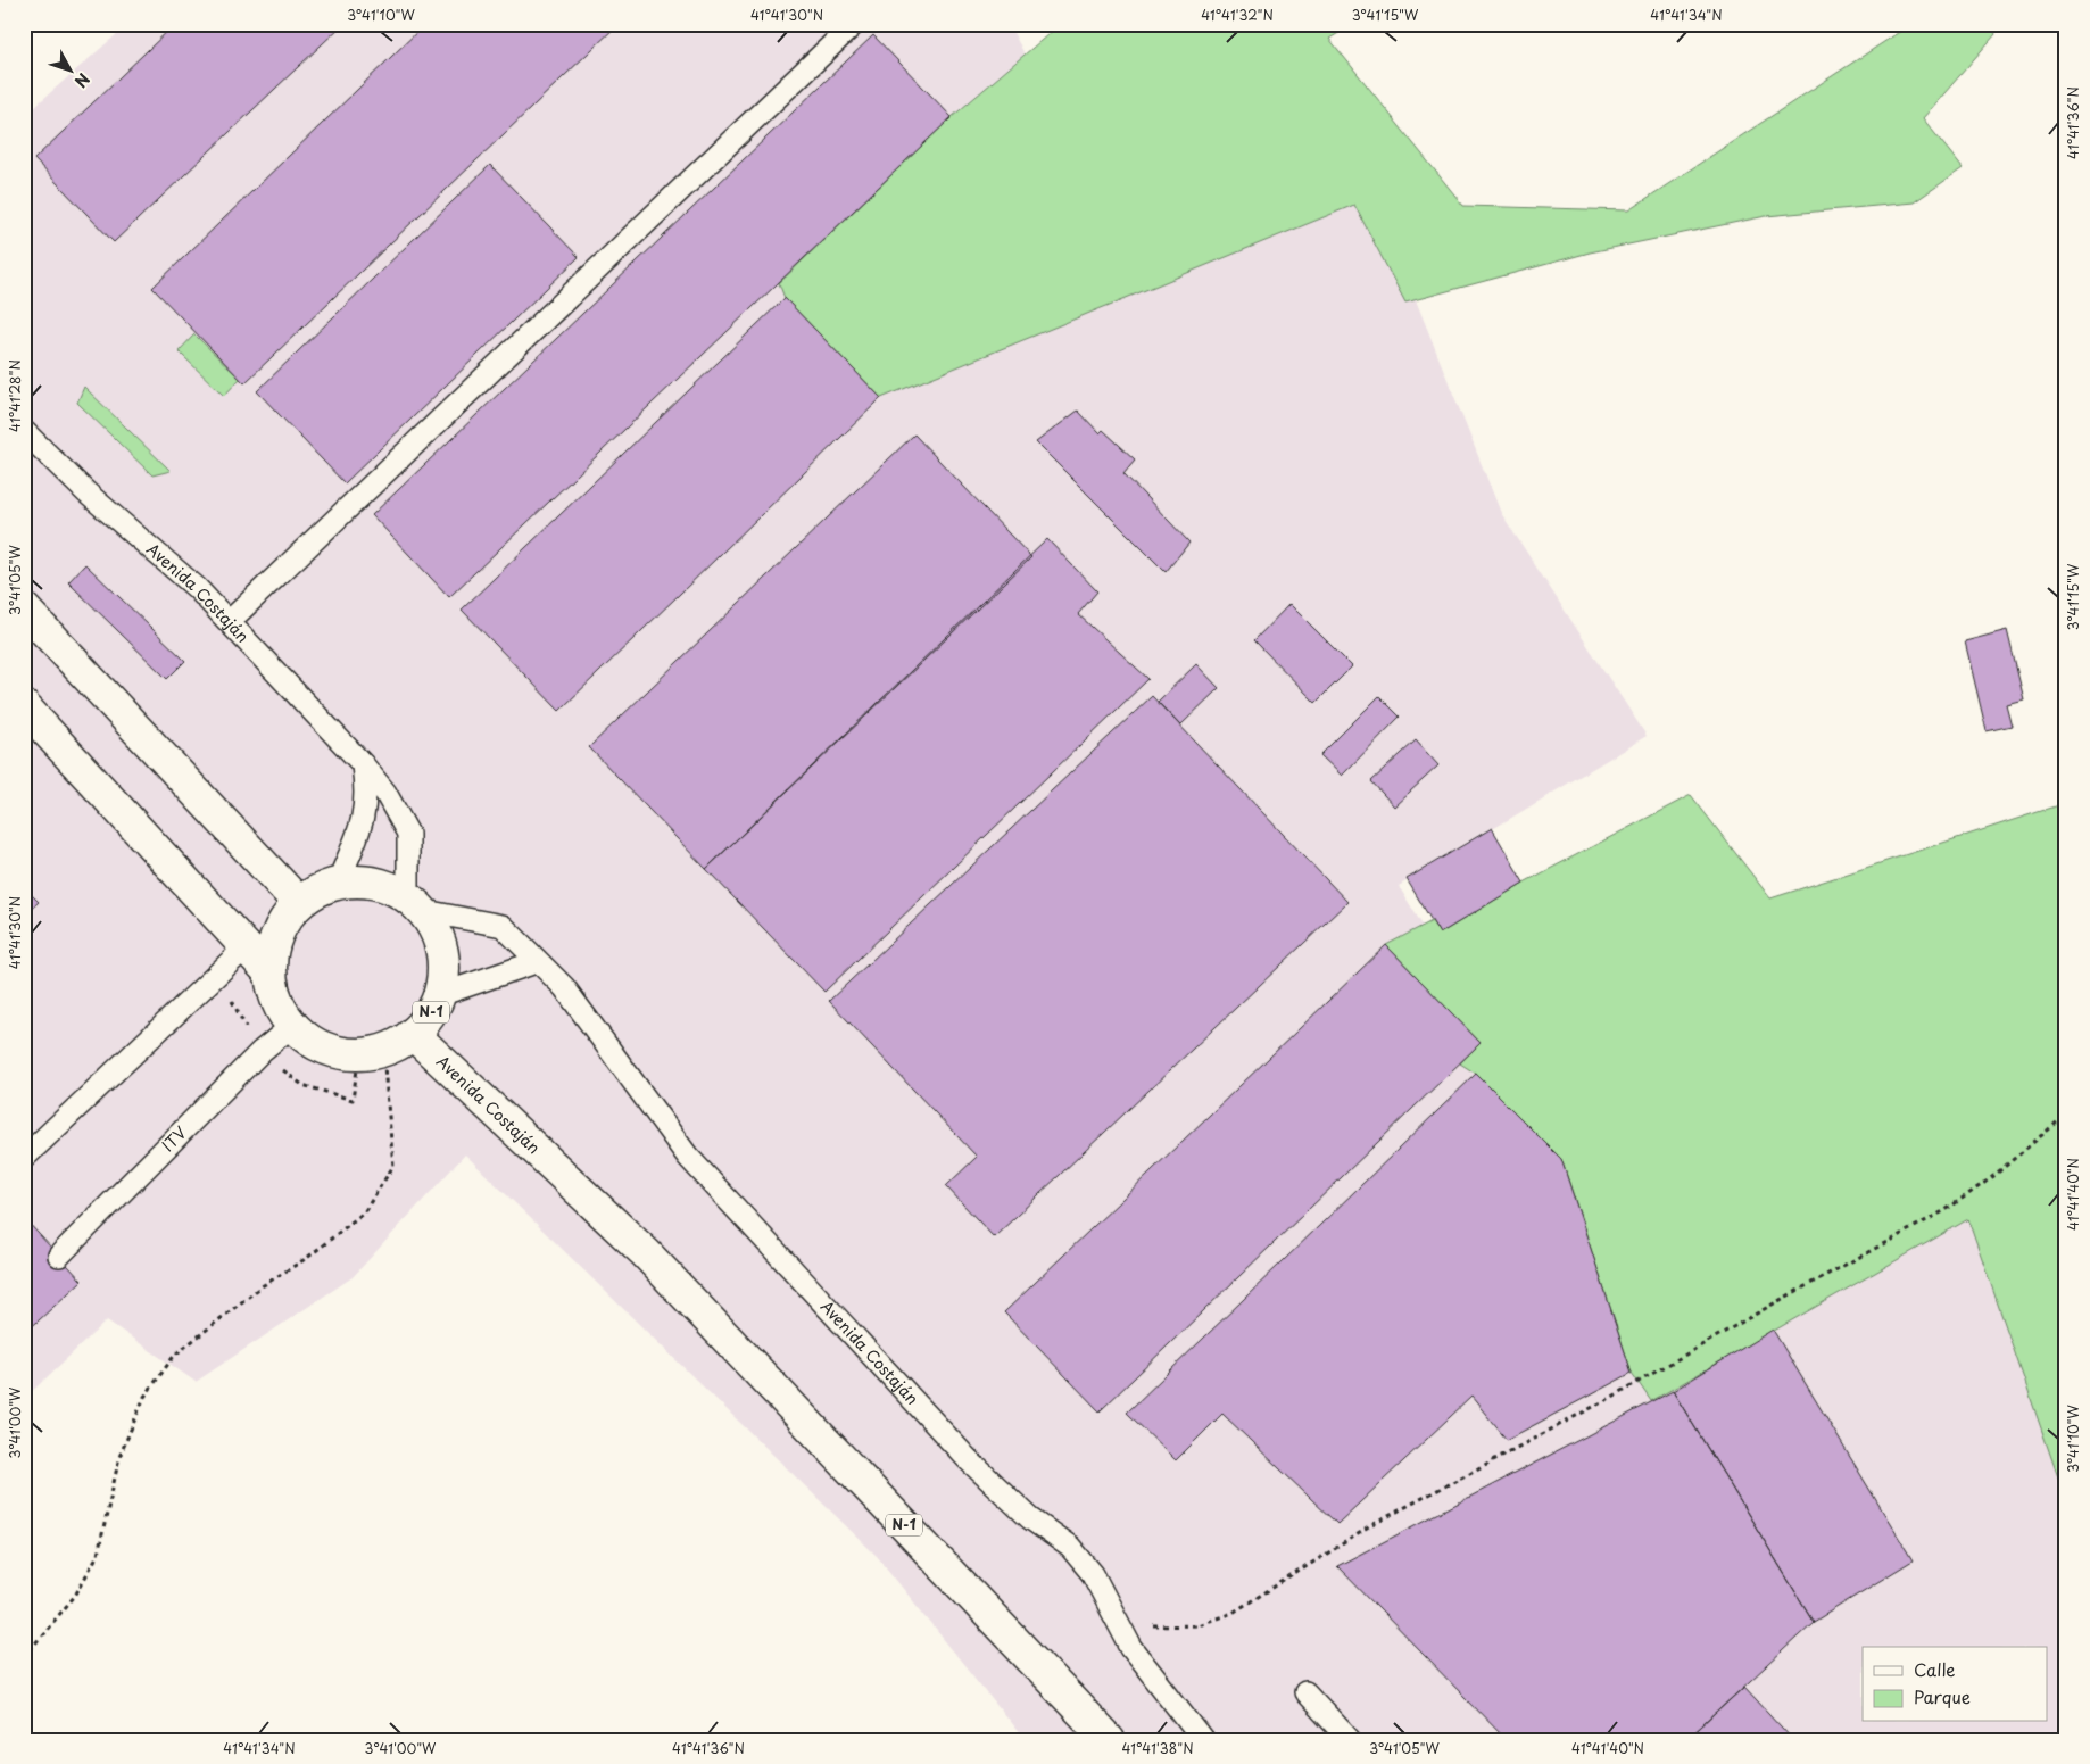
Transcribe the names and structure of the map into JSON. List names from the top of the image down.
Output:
{
  "streets": {
    "main road": ["Avenida Costaján", "N-1"],
    "lane": ["ITV"]
  },
  "crossings": [
    ["Avenida Costaján", "N-1"],
    ["Avenida Costaján", "ITV"],
    ["N-1", "ITV"]
  ],
  "legend": ["Calle", "Parque"],
  "north": "bottom right",
  "coordinates": [
    "3°41'10\"W",
    "41°41'30\"N",
    "41°41'32\"N",
    "3°41'15\"W",
    "41°41'34\"N",
    "41°41'36\"N",
    "41°41'28\"N",
    "3°41'05\"W",
    "41°41'40\"N",
    "3°41'00\"W",
    "41°41'38\"N"
  ]
}
